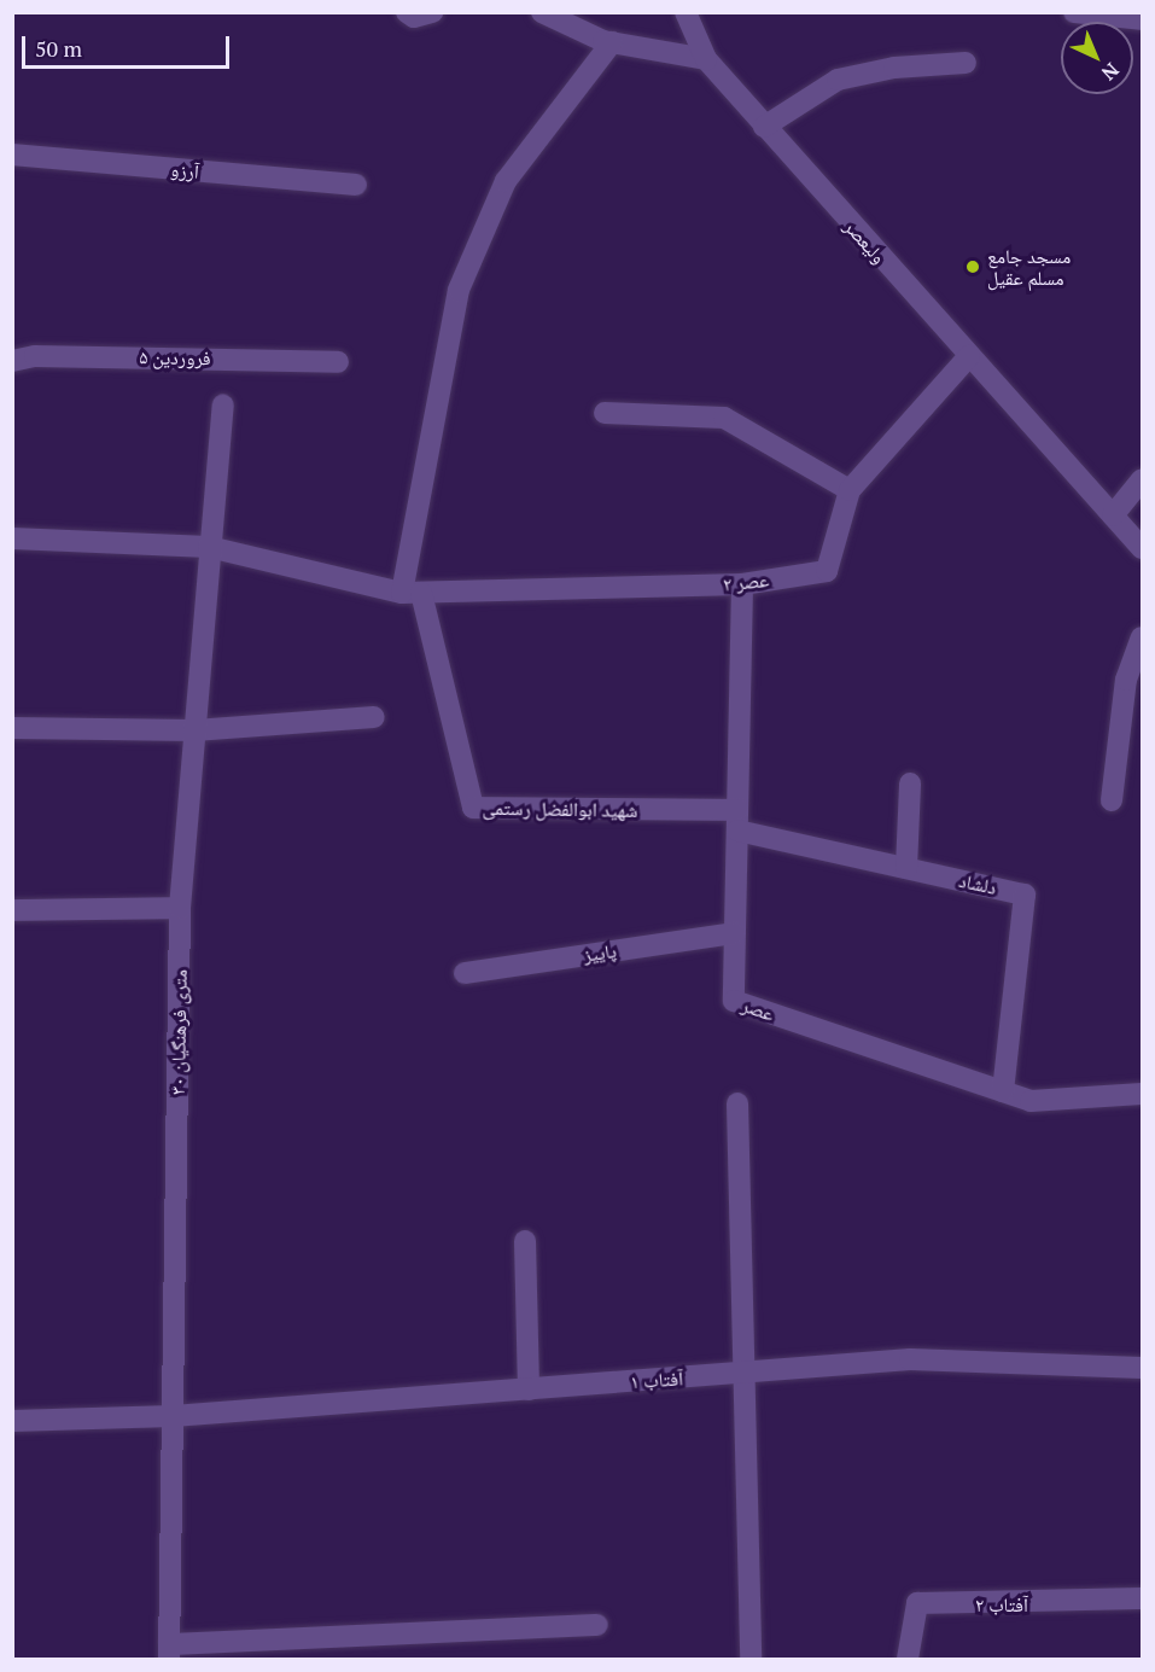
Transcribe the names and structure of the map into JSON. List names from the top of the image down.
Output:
{
  "streets": {
    "street": [
      "آرزو",
      "ولیعصر",
      "فروردین ۵",
      "عصر ۲",
      "شهید ابوالفضل رستمی",
      "دلشاد",
      "پاییز",
      "عصر",
      "۳۰ متری فرهنگیان",
      "آفتاب ۱",
      "آفتاب ۲"
    ]
  },
  "crossings": [
    ["ولیعصر", "عصر ۲"],
    ["عصر ۲", "شهید ابوالفضل رستمی"],
    ["عصر ۲", "عصر"],
    ["عصر ۲", "۳۰ متری فرهنگیان"],
    ["شهید ابوالفضل رستمی", "دلشاد"],
    ["شهید ابوالفضل رستمی", "عصر"],
    ["دلشاد", "عصر"],
    ["پاییز", "عصر"],
    ["۳۰ متری فرهنگیان", "آفتاب ۱"]
  ],
  "places": ["مسجد جامع مسلم عقیل"],
  "scale_bar": "50 m",
  "north": "bottom right"
}
